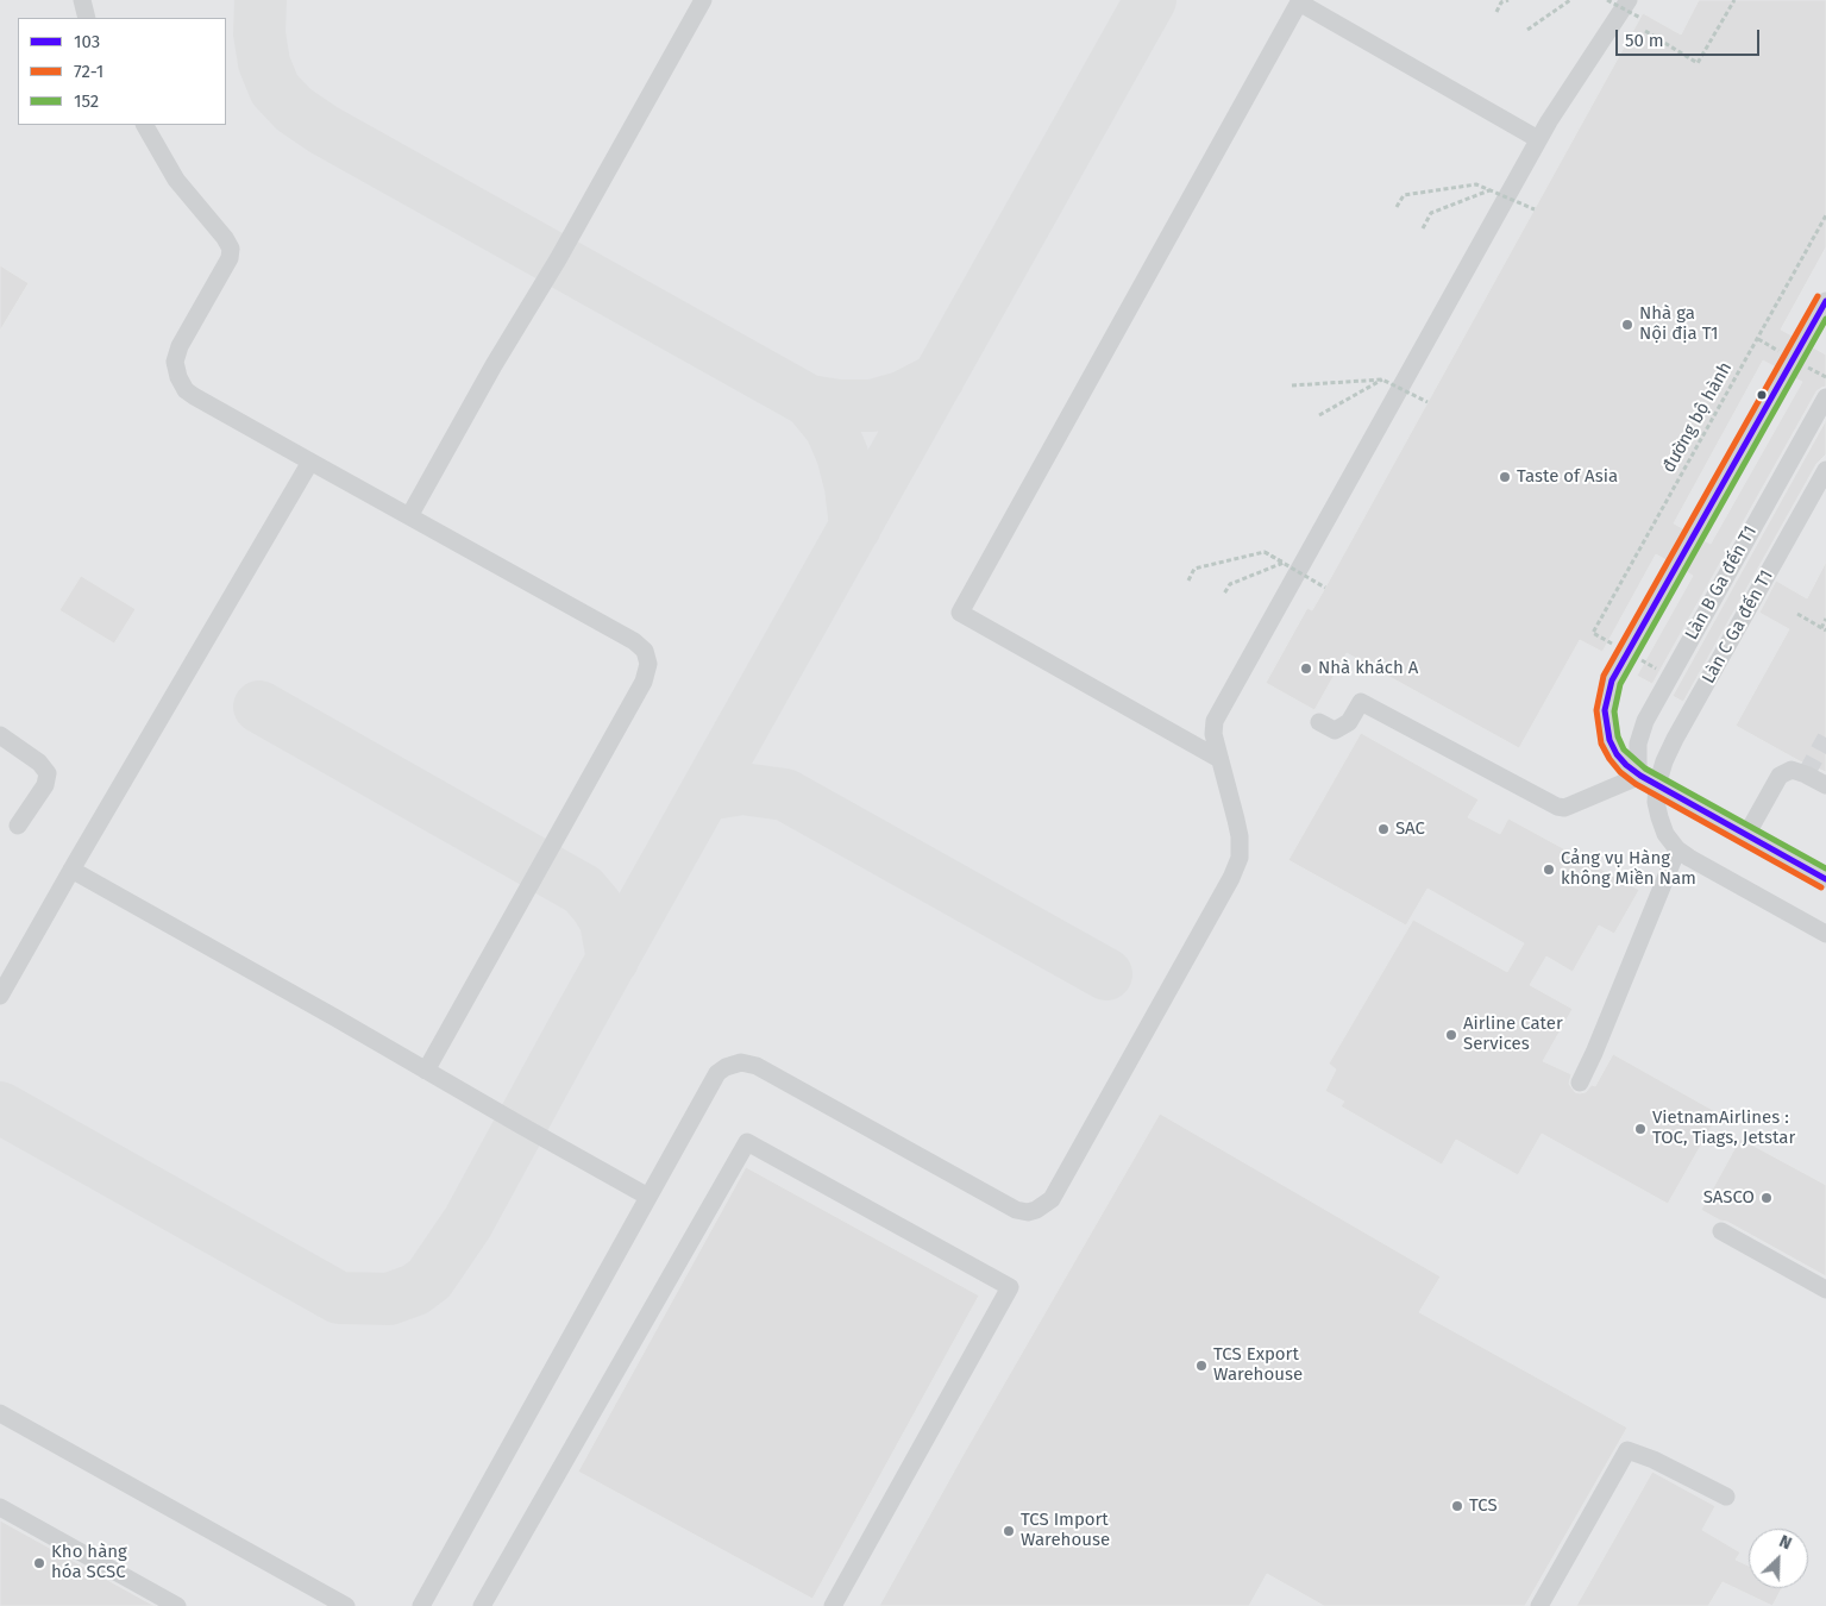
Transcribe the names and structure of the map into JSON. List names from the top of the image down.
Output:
{
  "streets": {
    "street": ["Làn B Ga đến T1", "Làn C Ga đến T1"],
    "path": ["đường bộ hành"]
  },
  "places": [
    "Nhà ga Nội địa T1",
    "Taste of Asia",
    "Nhà khách A",
    "SAC",
    "Cảng vụ Hàng không Miền Nam",
    "Airline Cater Services",
    "VietnamAirlines : TOC, Tiags, Jetstar",
    "SASCO",
    "TCS Export Warehouse",
    "TCS",
    "TCS Import Warehouse",
    "Kho hàng hóa SCSC"
  ],
  "lines": ["transit line 72-1", "transit line 103", "transit line 152"],
  "legend": ["103", "72-1", "152"],
  "scale_bar": "50 m",
  "north": "top right"
}
